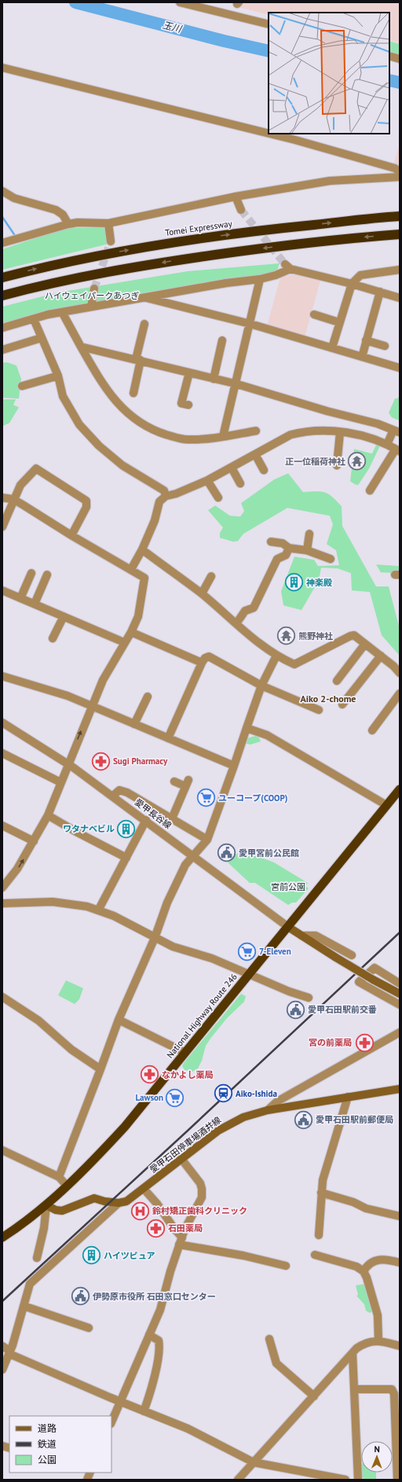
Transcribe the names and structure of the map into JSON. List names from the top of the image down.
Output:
{
  "streets": {
    "highway": ["Tomei Expressway", "National Highway Route 246"],
    "main road": ["愛甲石田停車場酒井線"],
    "street": ["愛甲長谷線"]
  },
  "crossings": [
    ["愛甲長谷線", "National Highway Route 246"]
  ],
  "districts": ["Aiko 2-chome"],
  "water": ["玉川"],
  "parks": ["ハイウェイパークあつぎ", "宮前公園"],
  "places": {
    "temple": ["正一位稲荷神社", "熊野神社"],
    "building": ["神楽殿", "ワタナベビル", "ハイツピュア"],
    "pharmacy": [
      "Sugi Pharmacy",
      "宮の前薬局",
      "なかよし薬局",
      "石田薬局"
    ],
    "supermarket": ["ユーコープ(COOP)", "7-Eleven", "Lawson"],
    "public building": [
      "愛甲宮前公民館",
      "愛甲石田駅前交番",
      "愛甲石田駅前郵便局",
      "伊勢原市役所 石田窓口センター"
    ],
    "station": ["Aiko-Ishida"],
    "hospital": ["鈴村矯正歯科クリニック"]
  },
  "legend": ["道路", "鉄道", "公園"],
  "north": "top"
}
